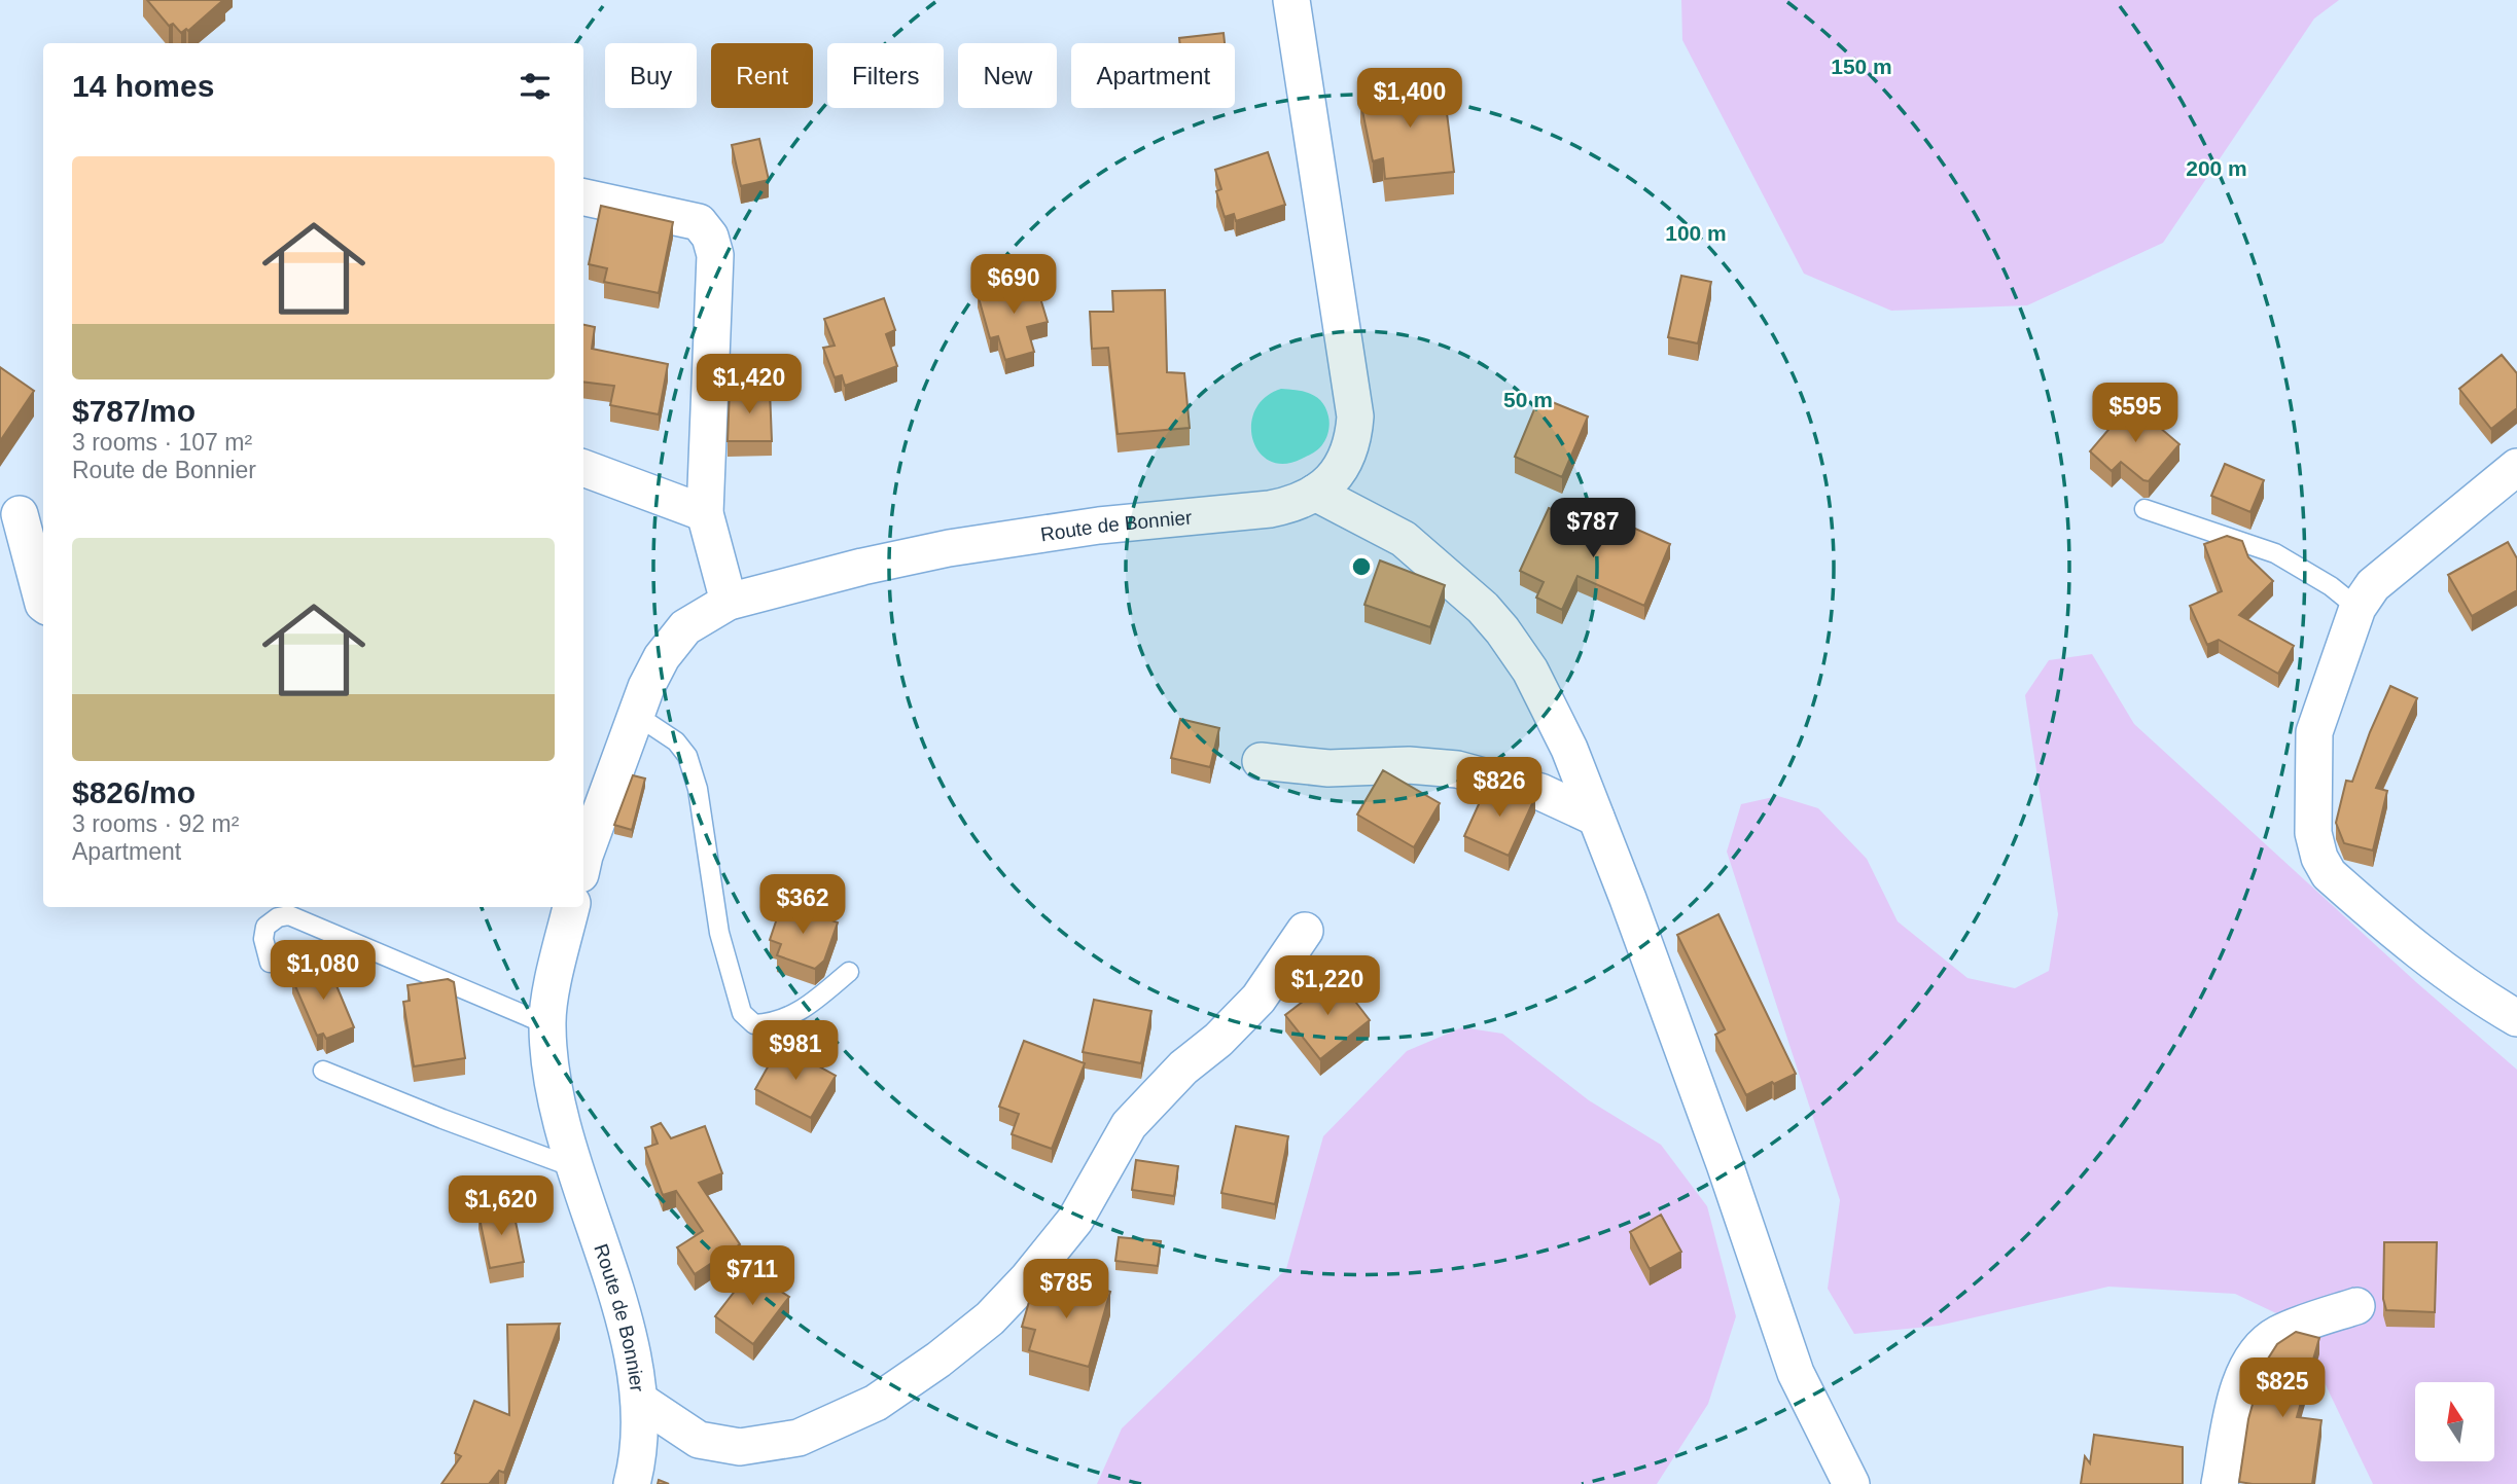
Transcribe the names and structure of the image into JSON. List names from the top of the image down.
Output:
{
  "streets": {
    "street": ["Route de Bonnier"]
  },
  "north": "top",
  "page": {
    "chip": [
      "Buy",
      "Rent",
      "Filters",
      "New",
      "Apartment"
    ],
    "heading": "14 homes",
    "price": [
      "$1,400",
      "$690",
      "$1,420",
      "$595",
      "$787",
      "$826",
      "$362",
      "$1,080",
      "$1,220",
      "$981",
      "$1,620",
      "$711",
      "$785",
      "$825"
    ],
    "list": [
      {
        "name": "$787/mo",
        "note": "3 rooms · 107 m² · Route de Bonnier"
      },
      {
        "name": "$826/mo",
        "note": "3 rooms · 92 m² · Apartment"
      }
    ]
  },
  "rings": [
    "150 m",
    "200 m",
    "100 m",
    "50 m"
  ]
}
